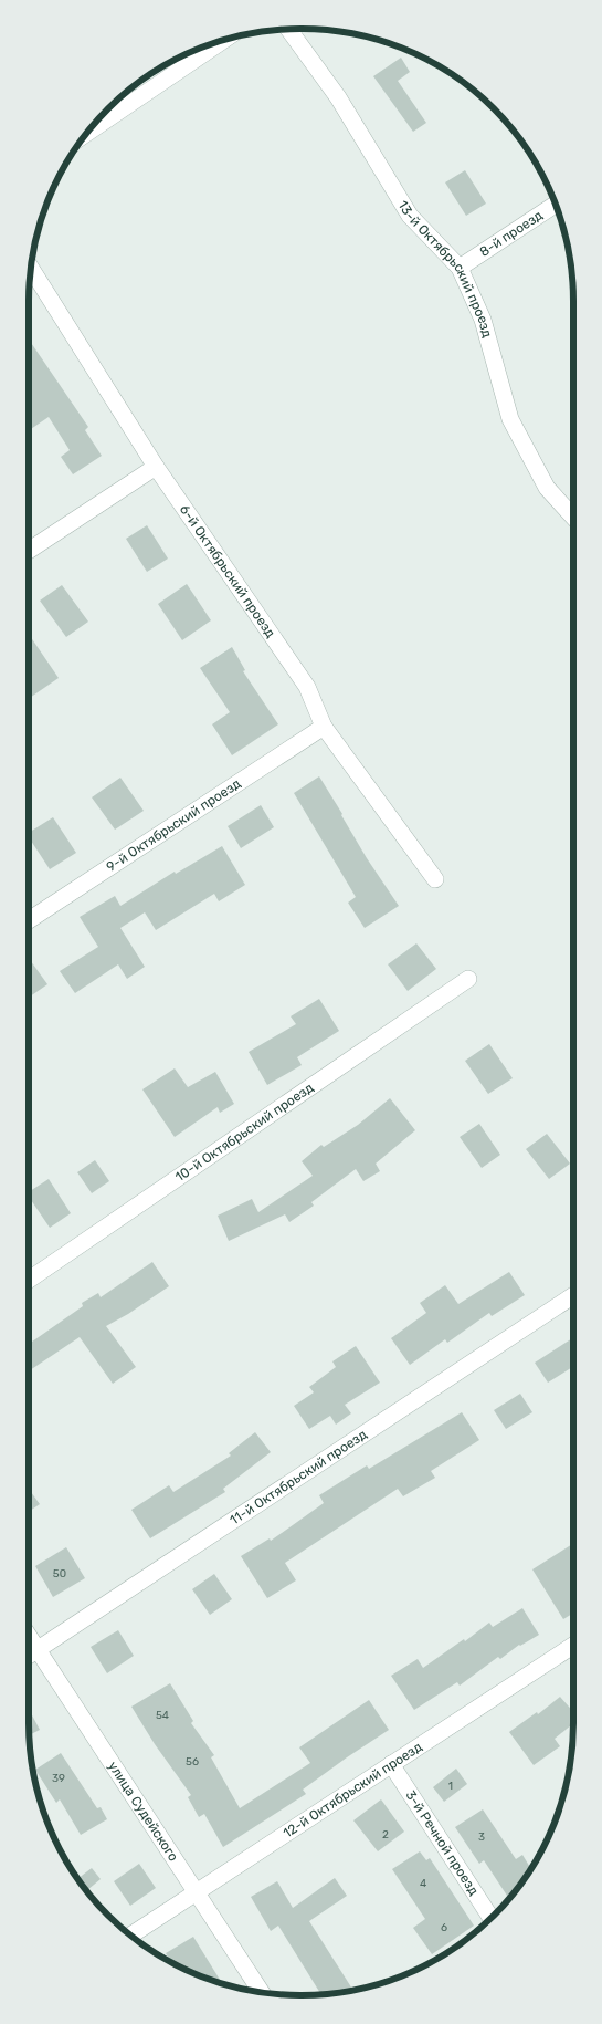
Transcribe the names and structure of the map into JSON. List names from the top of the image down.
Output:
{
  "streets": {
    "street": [
      "8-й проезд",
      "13-й Октябрьский проезд",
      "6-й Октябрьский проезд",
      "9-й Октябрьский проезд",
      "10-й Октябрьский проезд",
      "11-й Октябрьский проезд",
      "12-й Октябрьский проезд",
      "улица Судейского",
      "3-й Речной проезд"
    ]
  },
  "crossings": [
    ["8-й проезд", "13-й Октябрьский проезд"],
    ["6-й Октябрьский проезд", "9-й Октябрьский проезд"],
    ["11-й Октябрьский проезд", "улица Судейского"],
    ["12-й Октябрьский проезд", "улица Судейского"],
    ["12-й Октябрьский проезд", "3-й Речной проезд"]
  ],
  "house_numbers": [
    "50",
    "54",
    "56",
    "39",
    "1",
    "2",
    "3",
    "4",
    "6"
  ]
}
